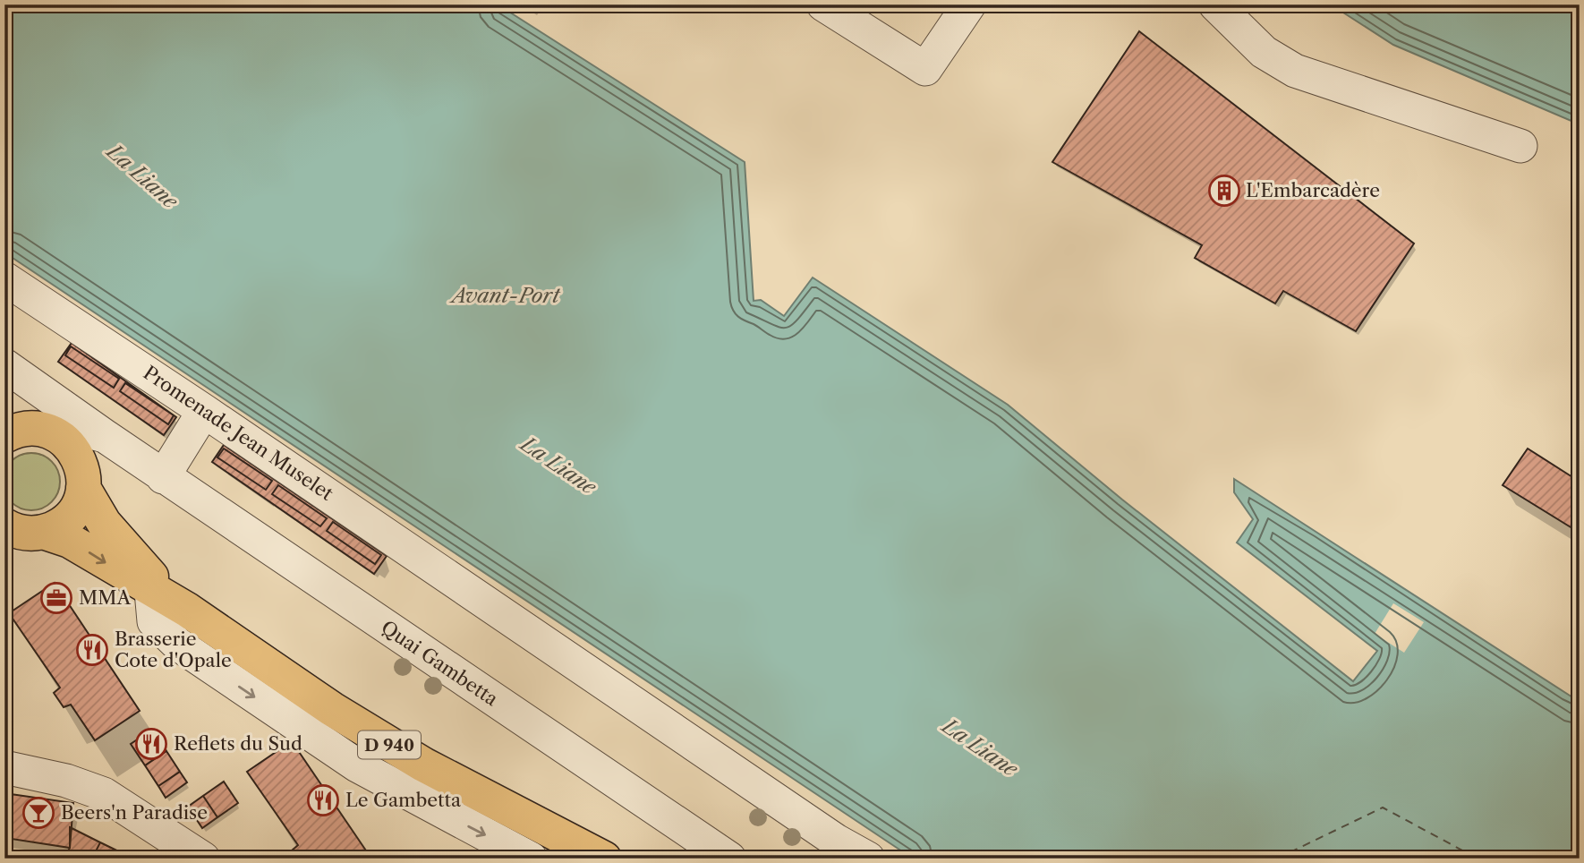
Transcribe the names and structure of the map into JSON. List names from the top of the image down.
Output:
{
  "streets": {
    "main road": ["D 940"],
    "street": ["Promenade Jean Muselet", "Quai Gambetta"]
  },
  "water": ["La Liane", "Avant-Port"],
  "places": {
    "building": ["L'Embarcadère"],
    "office": ["MMA"],
    "restaurant": ["Brasserie Cote d'Opale", "Reflets du Sud", "Le Gambetta"],
    "bar": ["Beers'n Paradise"]
  }
}
